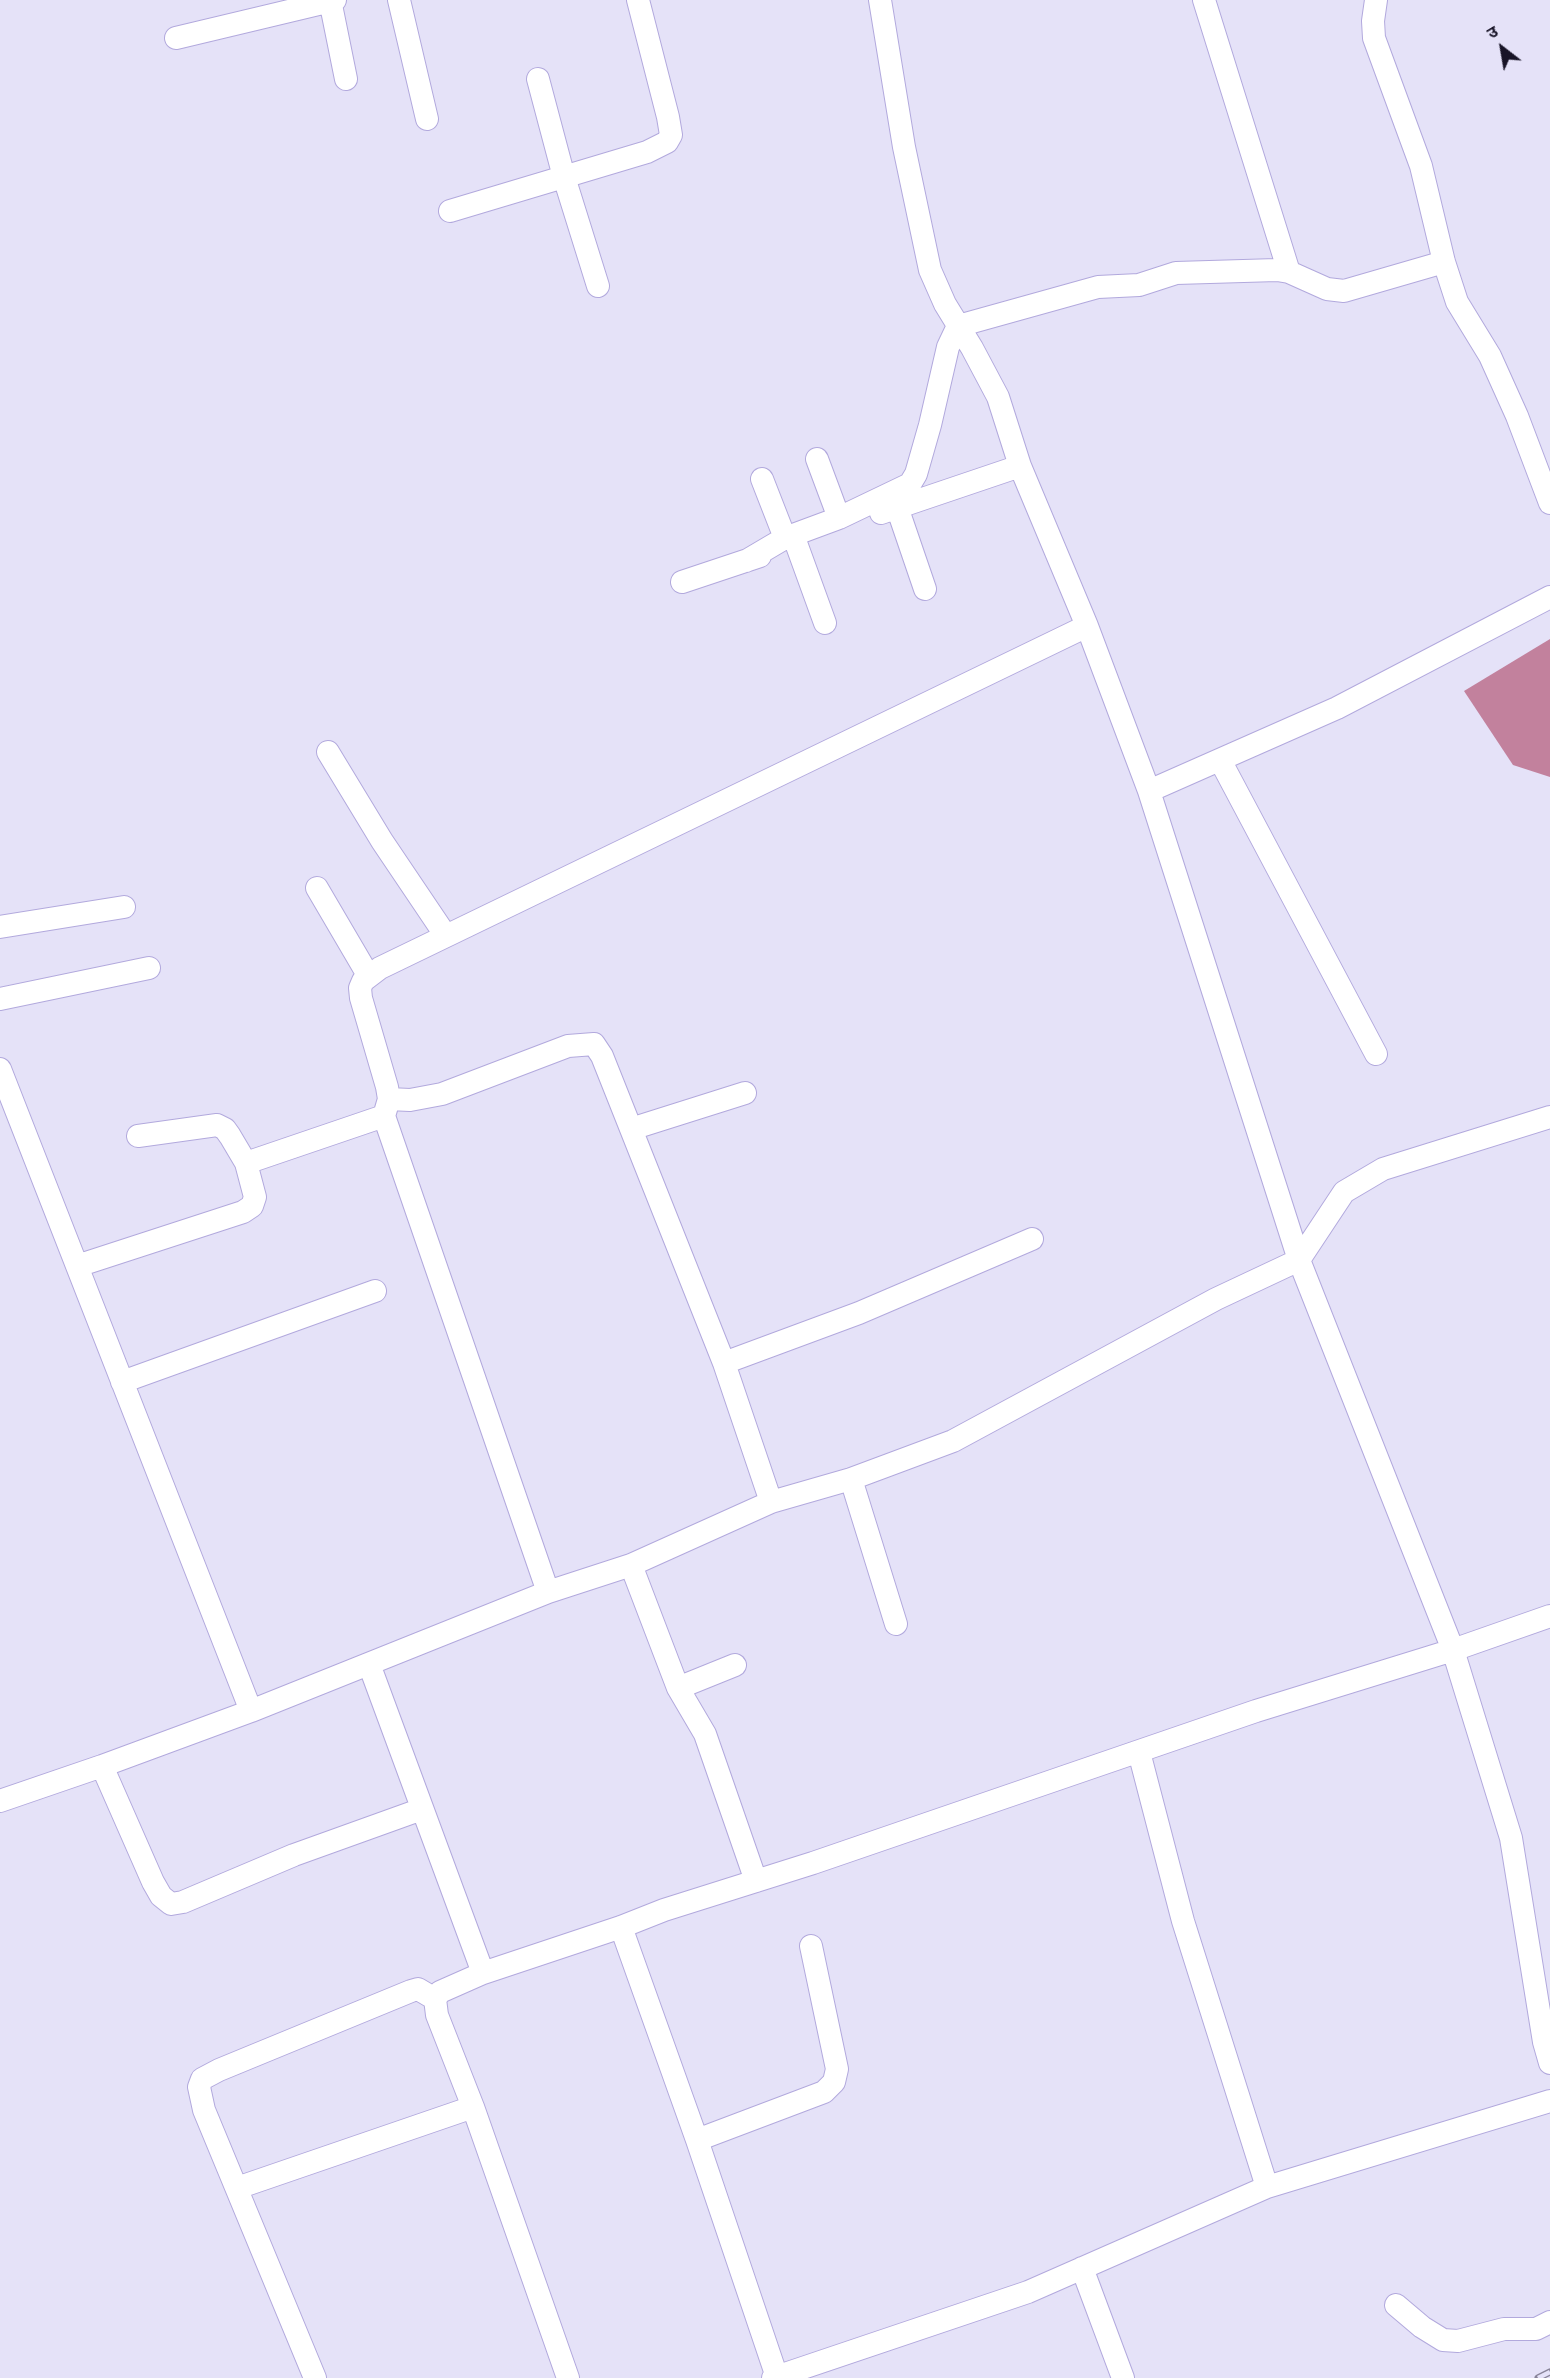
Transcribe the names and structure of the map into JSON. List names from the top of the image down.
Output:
{
  "north": "top left"
}
